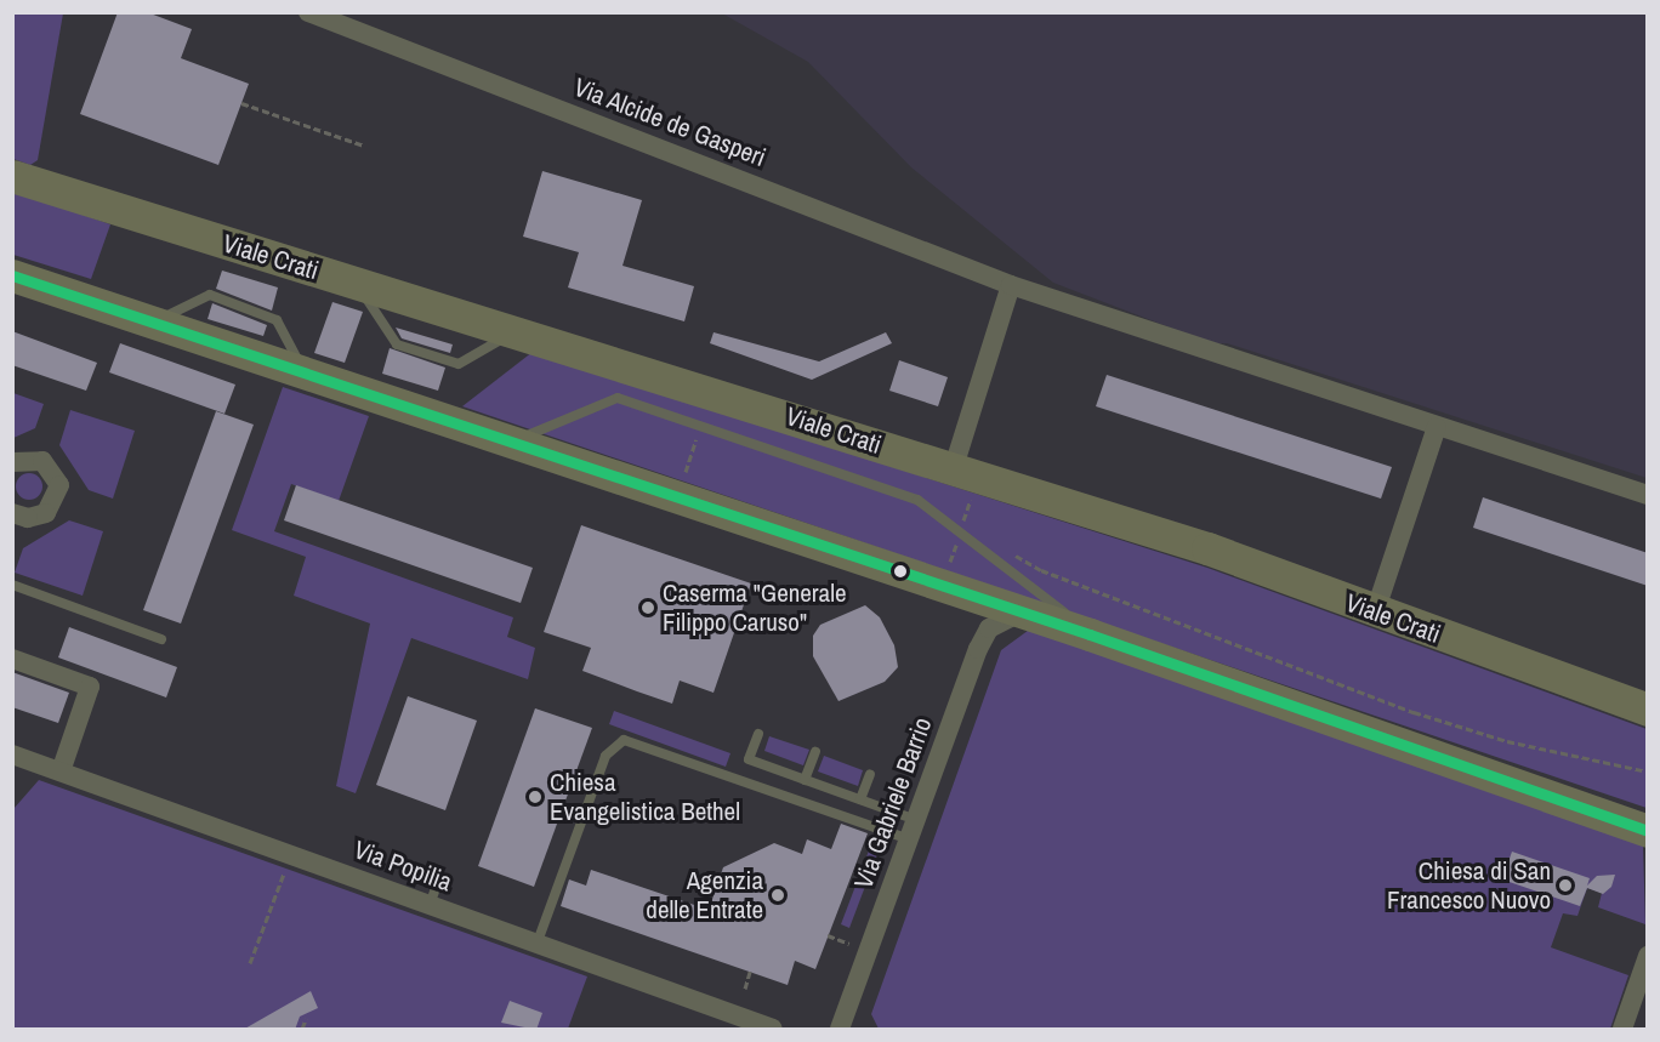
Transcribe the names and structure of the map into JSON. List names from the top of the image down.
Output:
{
  "streets": {
    "main road": ["Viale Crati"],
    "street": ["Via Alcide de Gasperi", "Via Gabriele Barrio", "Via Popilia"]
  },
  "places": [
    "Caserma \"Generale Filippo Caruso\"",
    "Chiesa Evangelistica Bethel",
    "Chiesa di San Francesco Nuovo",
    "Agenzia delle Entrate"
  ]
}
